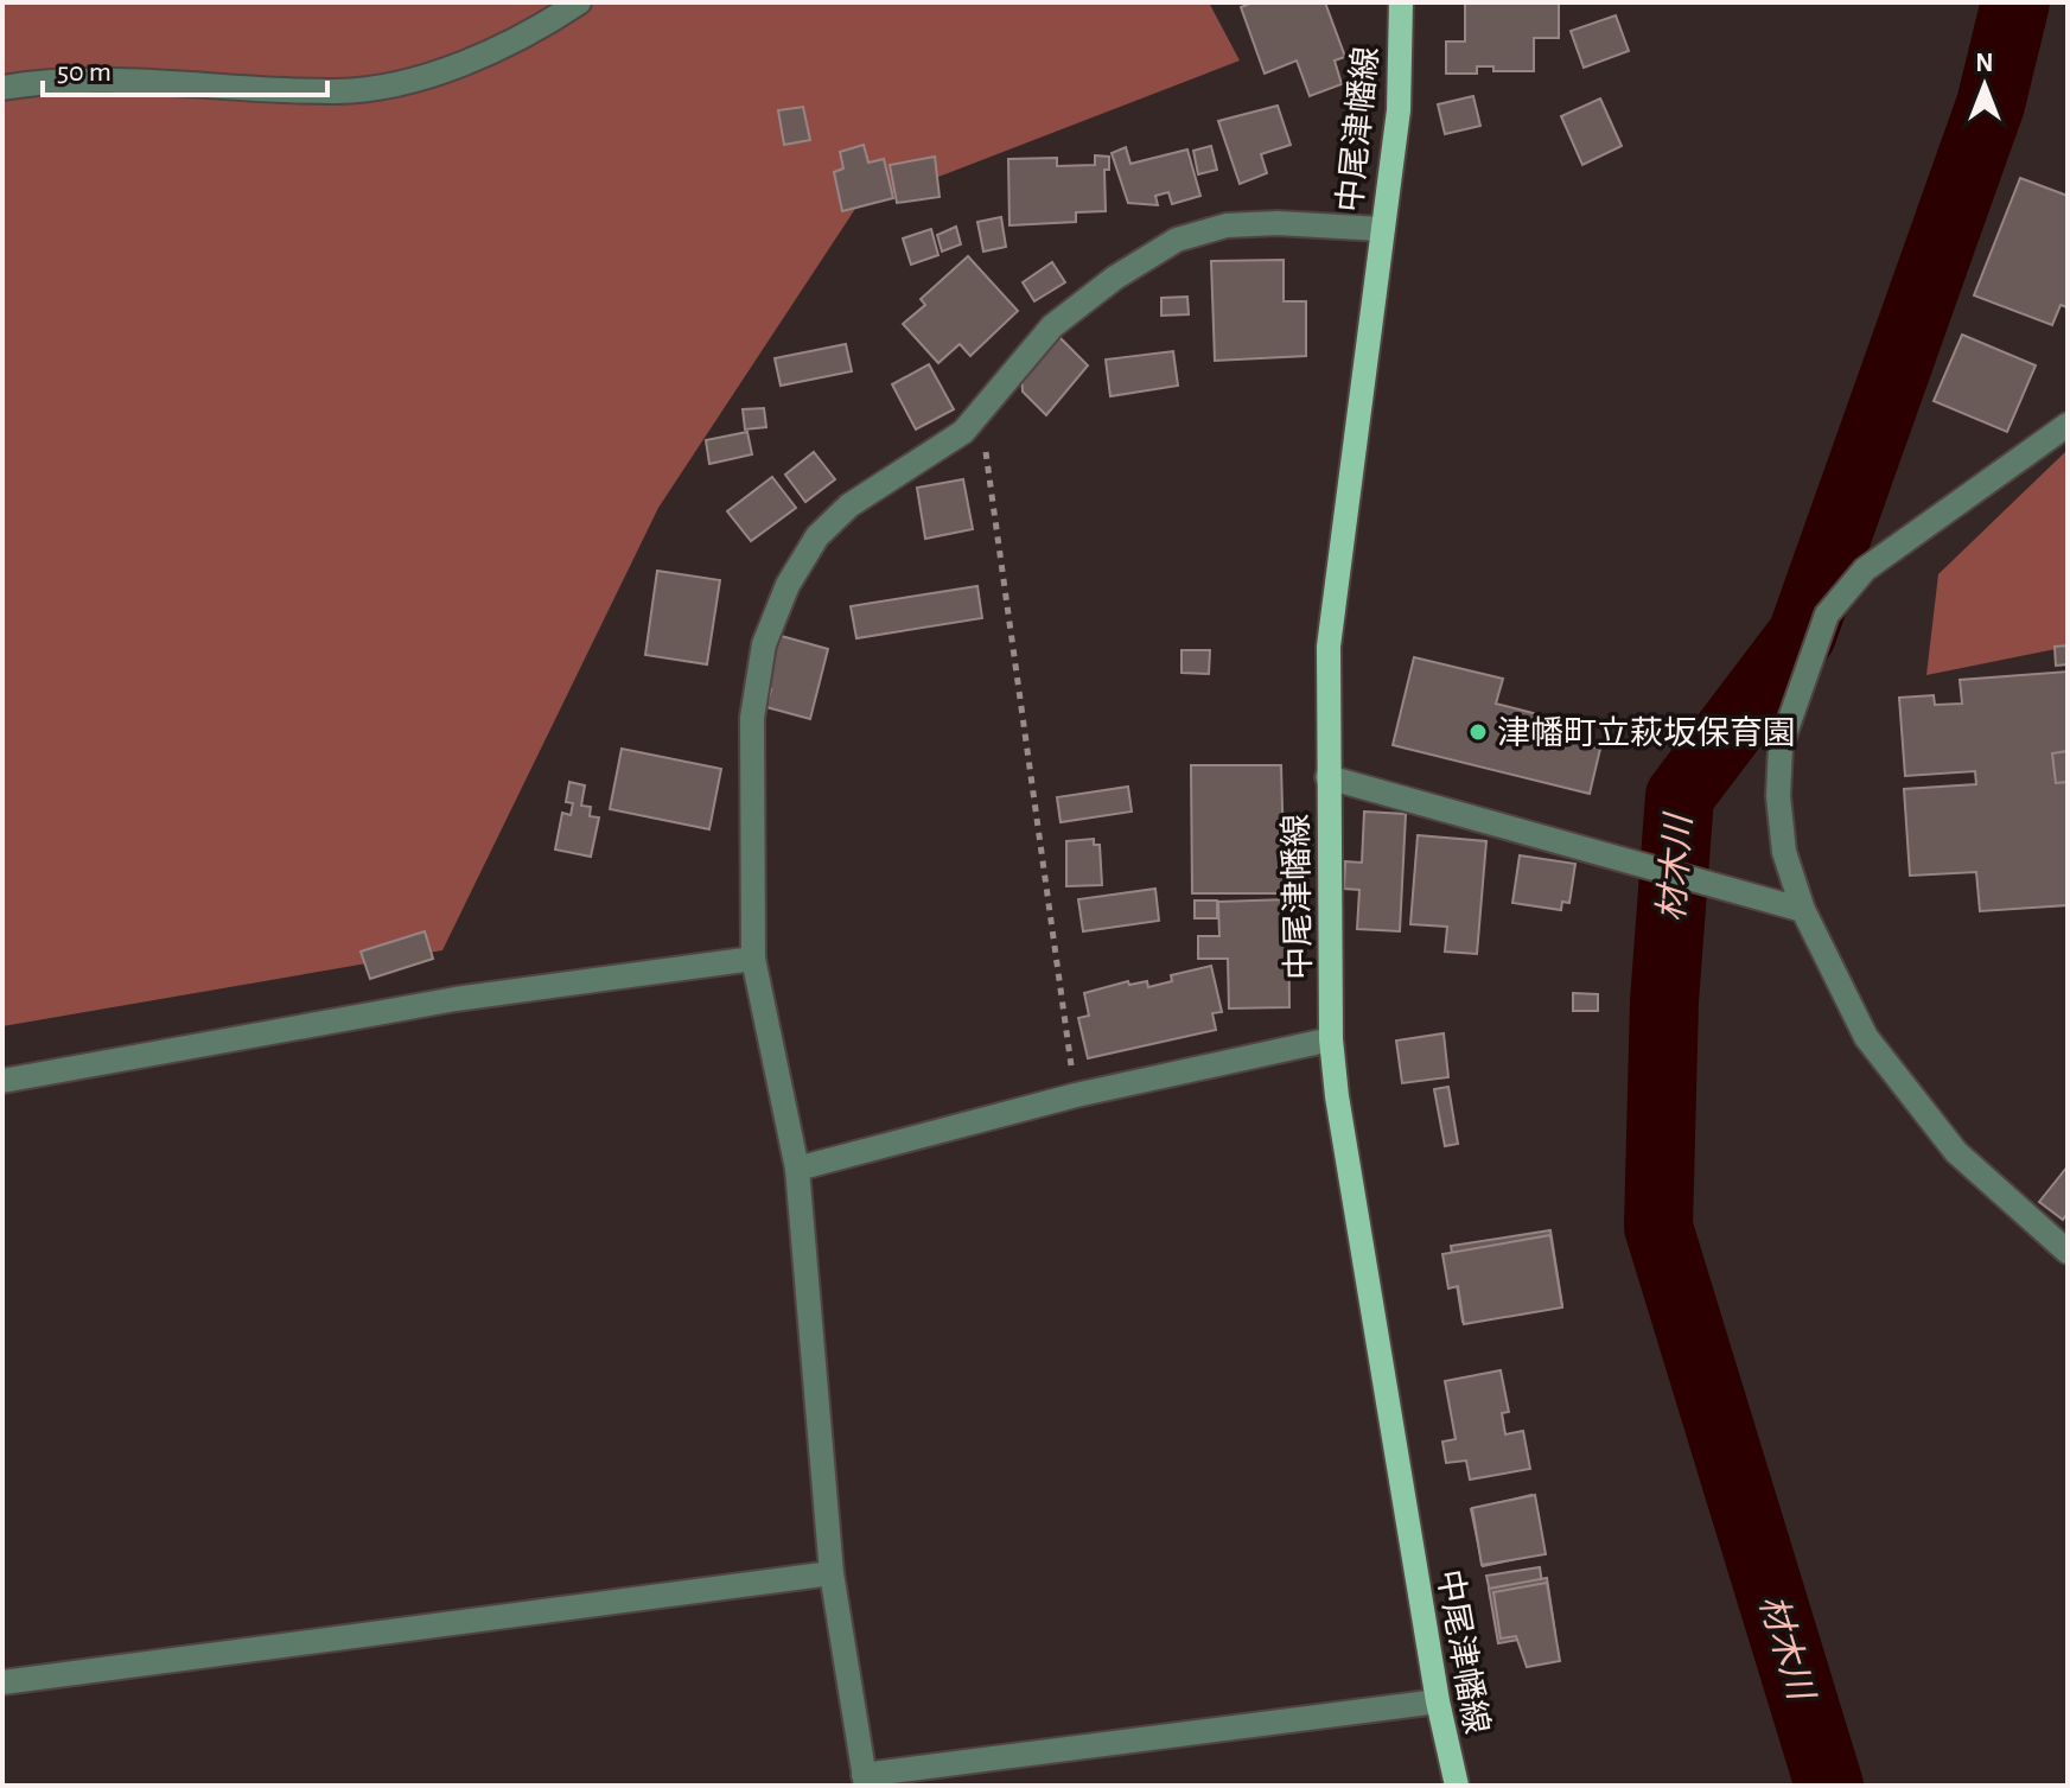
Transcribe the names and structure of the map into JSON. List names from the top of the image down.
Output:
{
  "streets": {
    "main road": ["中尾津幡線"]
  },
  "water": ["材木川"],
  "places": ["津幡町立萩坂保育園"],
  "scale_bar": "50 m",
  "north": "top"
}
